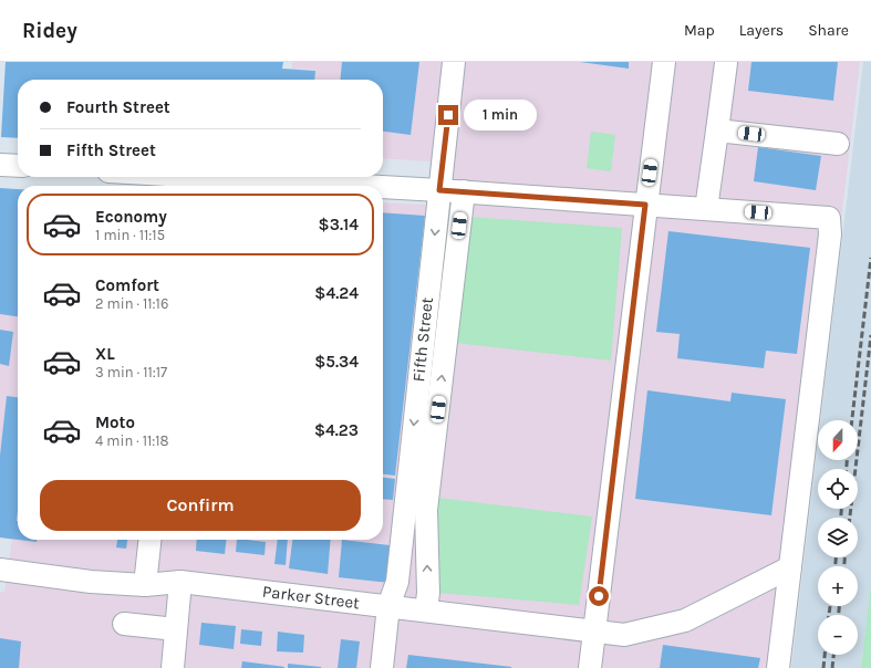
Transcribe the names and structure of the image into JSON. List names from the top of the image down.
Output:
{
  "streets": {
    "street": ["Fifth Street", "Parker Street"]
  },
  "crossings": [
    ["Fifth Street", "Parker Street"]
  ],
  "north": "bottom",
  "page": {
    "header": "Ridey",
    "nav": ["Map", "Layers", "Share"],
    "banner": ["Fourth Street", "Fifth Street"],
    "bubble": "1 min",
    "list": [
      {
        "name": "Economy",
        "note": "1 min · 11:15",
        "value": "$3.14"
      },
      {
        "name": "Comfort",
        "note": "2 min · 11:16",
        "value": "$4.24"
      },
      {
        "name": "XL",
        "note": "3 min · 11:17",
        "value": "$5.34"
      },
      {
        "name": "Moto",
        "note": "4 min · 11:18",
        "value": "$4.23"
      }
    ],
    "map_buttons": ["+", "−"],
    "buttons": "Confirm"
  }
}
